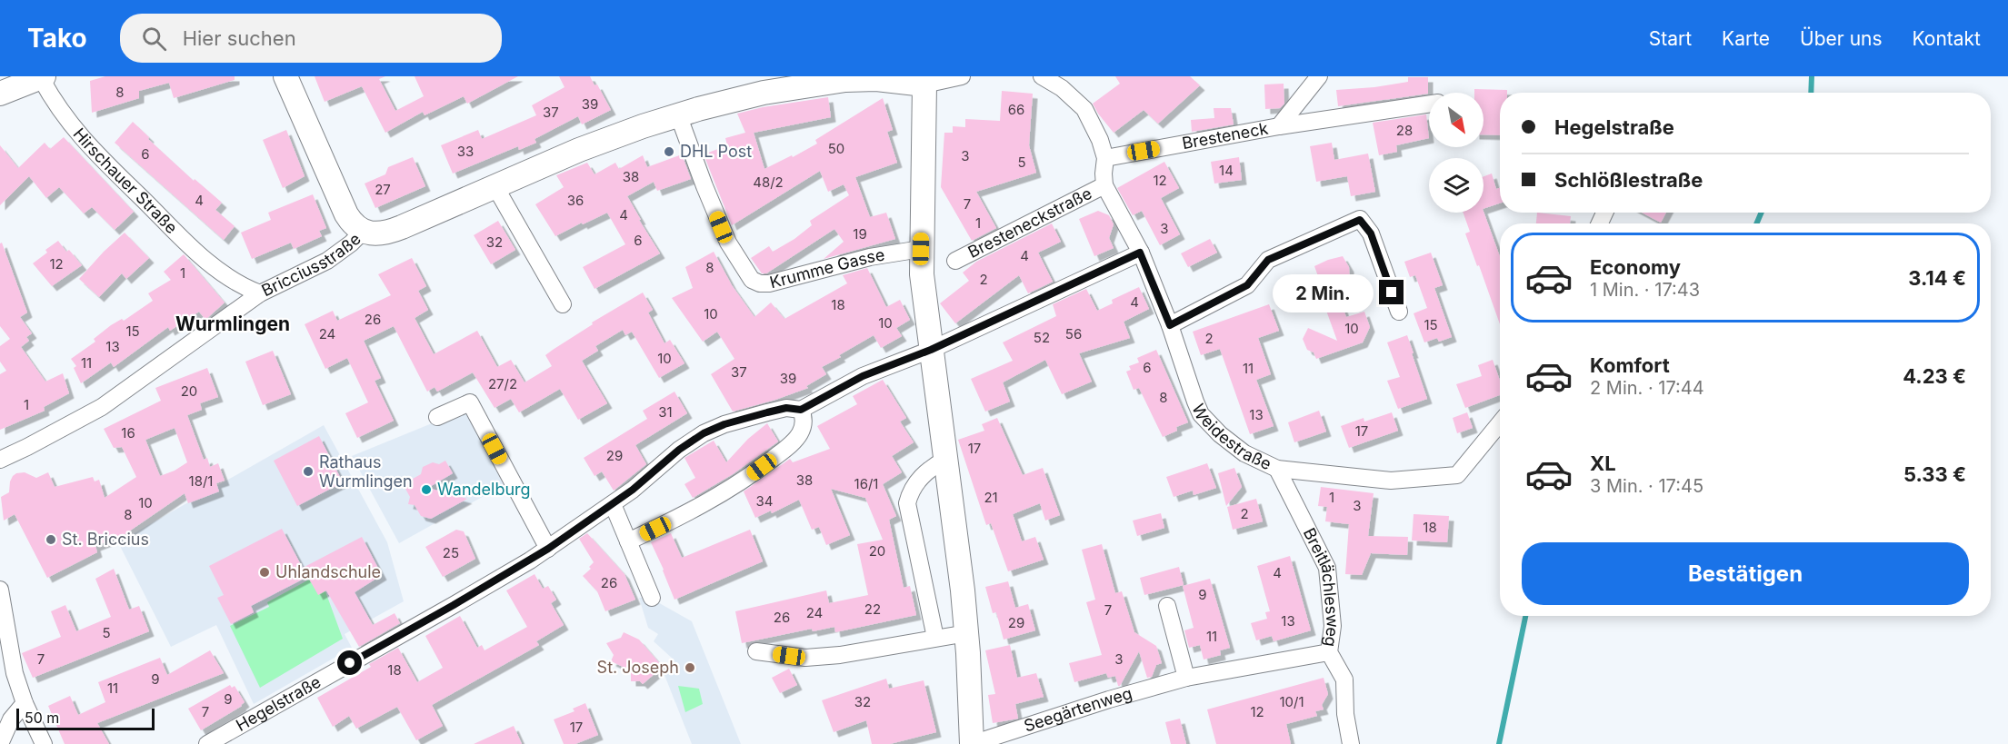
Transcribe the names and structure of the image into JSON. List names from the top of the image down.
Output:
{
  "streets": {
    "main road": ["Hirschauer Straße", "Bricciusstraße"],
    "street": [
      "Bresteneck",
      "Bresteneckstraße",
      "Krumme Gasse",
      "Weidestraße",
      "Breitlächlesweg",
      "Hegelstraße",
      "Seegärtenweg"
    ]
  },
  "crossings": [
    ["Bresteneck", "Weidestraße"],
    ["Hirschauer Straße", "Bricciusstraße"],
    ["Bresteneckstraße", "Weidestraße"],
    ["Bricciusstraße", "Krumme Gasse"],
    ["Weidestraße", "Breitlächlesweg"],
    ["Weidestraße", "Hegelstraße"],
    ["Breitlächlesweg", "Seegärtenweg"]
  ],
  "districts": ["Wurmlingen"],
  "places": [
    "DHL Post",
    "Rathaus Wurmlingen",
    "Wandelburg",
    "St. Briccius",
    "Uhlandschule",
    "St. Joseph"
  ],
  "house_numbers": [
    "8",
    "39",
    "66",
    "37",
    "28",
    "50",
    "33",
    "6",
    "3",
    "5",
    "14",
    "38",
    "12",
    "48/2",
    "27",
    "4",
    "36",
    "7",
    "4",
    "1",
    "3",
    "19",
    "6",
    "32",
    "4",
    "12",
    "8",
    "1",
    "2",
    "4",
    "18",
    "10",
    "26",
    "10",
    "15",
    "10",
    "15",
    "24",
    "56",
    "52",
    "2",
    "13",
    "10",
    "11",
    "6",
    "11",
    "37",
    "39",
    "27/2",
    "20",
    "8",
    "1",
    "31",
    "13",
    "17",
    "16",
    "17",
    "29",
    "38",
    "18/1",
    "16/1",
    "21",
    "1",
    "34",
    "10",
    "3",
    "2",
    "8",
    "18",
    "20",
    "25",
    "4",
    "26",
    "9",
    "22",
    "7",
    "24",
    "26",
    "13",
    "29",
    "5",
    "11",
    "7",
    "3",
    "18",
    "9",
    "11",
    "9",
    "32",
    "10/1",
    "7",
    "12",
    "17"
  ],
  "scale_bar": "50 m",
  "north": "bottom right",
  "page": {
    "header": "Tako",
    "search": "Hier suchen",
    "nav": [
      "Start",
      "Karte",
      "Über uns",
      "Kontakt"
    ],
    "banner": ["Hegelstraße", "Schlößlestraße"],
    "list": [
      {
        "name": "Economy",
        "note": "1 Min. · 17:43",
        "value": "3.14 €"
      },
      {
        "name": "Komfort",
        "note": "2 Min. · 17:44",
        "value": "4.23 €"
      },
      {
        "name": "XL",
        "note": "3 Min. · 17:45",
        "value": "5.33 €"
      }
    ],
    "bubble": "2 Min.",
    "buttons": "Bestätigen",
    "scale": "50 m"
  }
}
